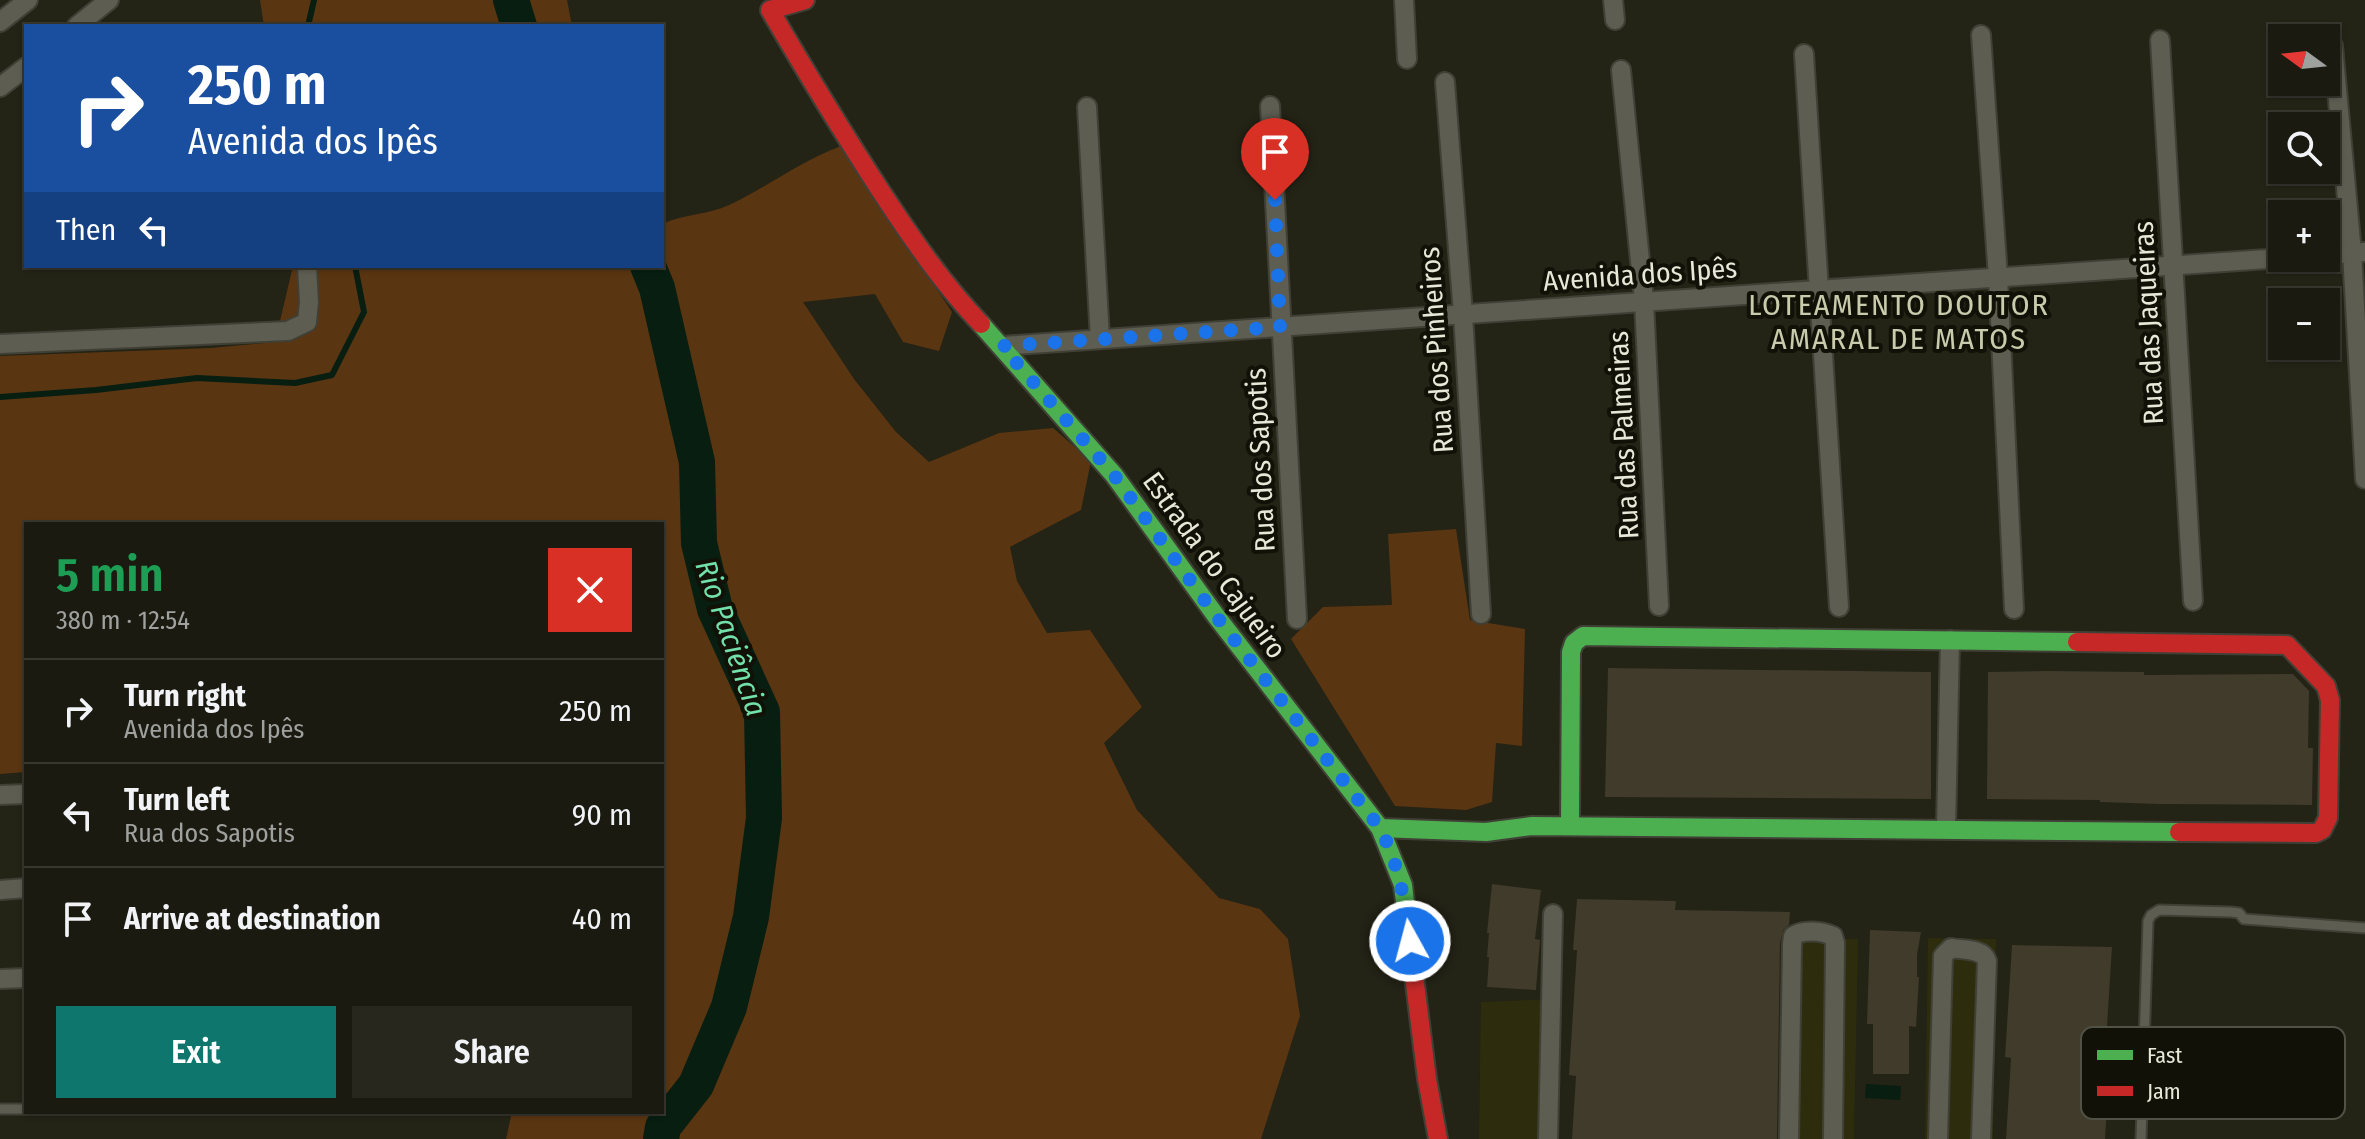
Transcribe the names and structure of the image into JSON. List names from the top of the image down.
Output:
{
  "streets": {
    "street": [
      "Avenida dos Ipês",
      "Rua das Jaqueiras",
      "Rua dos Pinheiros",
      "Rua das Palmeiras",
      "Rua dos Sapotis",
      "Estrada do Cajueiro"
    ]
  },
  "crossings": [
    ["Avenida dos Ipês", "Rua das Jaqueiras"],
    ["Avenida dos Ipês", "Rua dos Pinheiros"],
    ["Avenida dos Ipês", "Rua das Palmeiras"],
    ["Avenida dos Ipês", "Rua dos Sapotis"],
    ["Avenida dos Ipês", "Estrada do Cajueiro"]
  ],
  "districts": ["LOTEAMENTO DOUTOR AMARAL DE MATOS"],
  "water": ["Rio Paciência"],
  "legend": ["Fast", "Jam"],
  "north": "left",
  "page": {
    "map_buttons": ["+", "−"],
    "turn": ["250 m", "Avenida dos Ipês"],
    "then": "Then",
    "heading": ["5 min", "380 m · 12:54"],
    "list": [
      {
        "name": "Turn right",
        "note": "Avenida dos Ipês",
        "value": "250 m"
      },
      {
        "name": "Turn left",
        "note": "Rua dos Sapotis",
        "value": "90 m"
      },
      {
        "name": "Arrive at destination",
        "value": "40 m"
      }
    ],
    "buttons": ["Exit", "Share"]
  }
}
